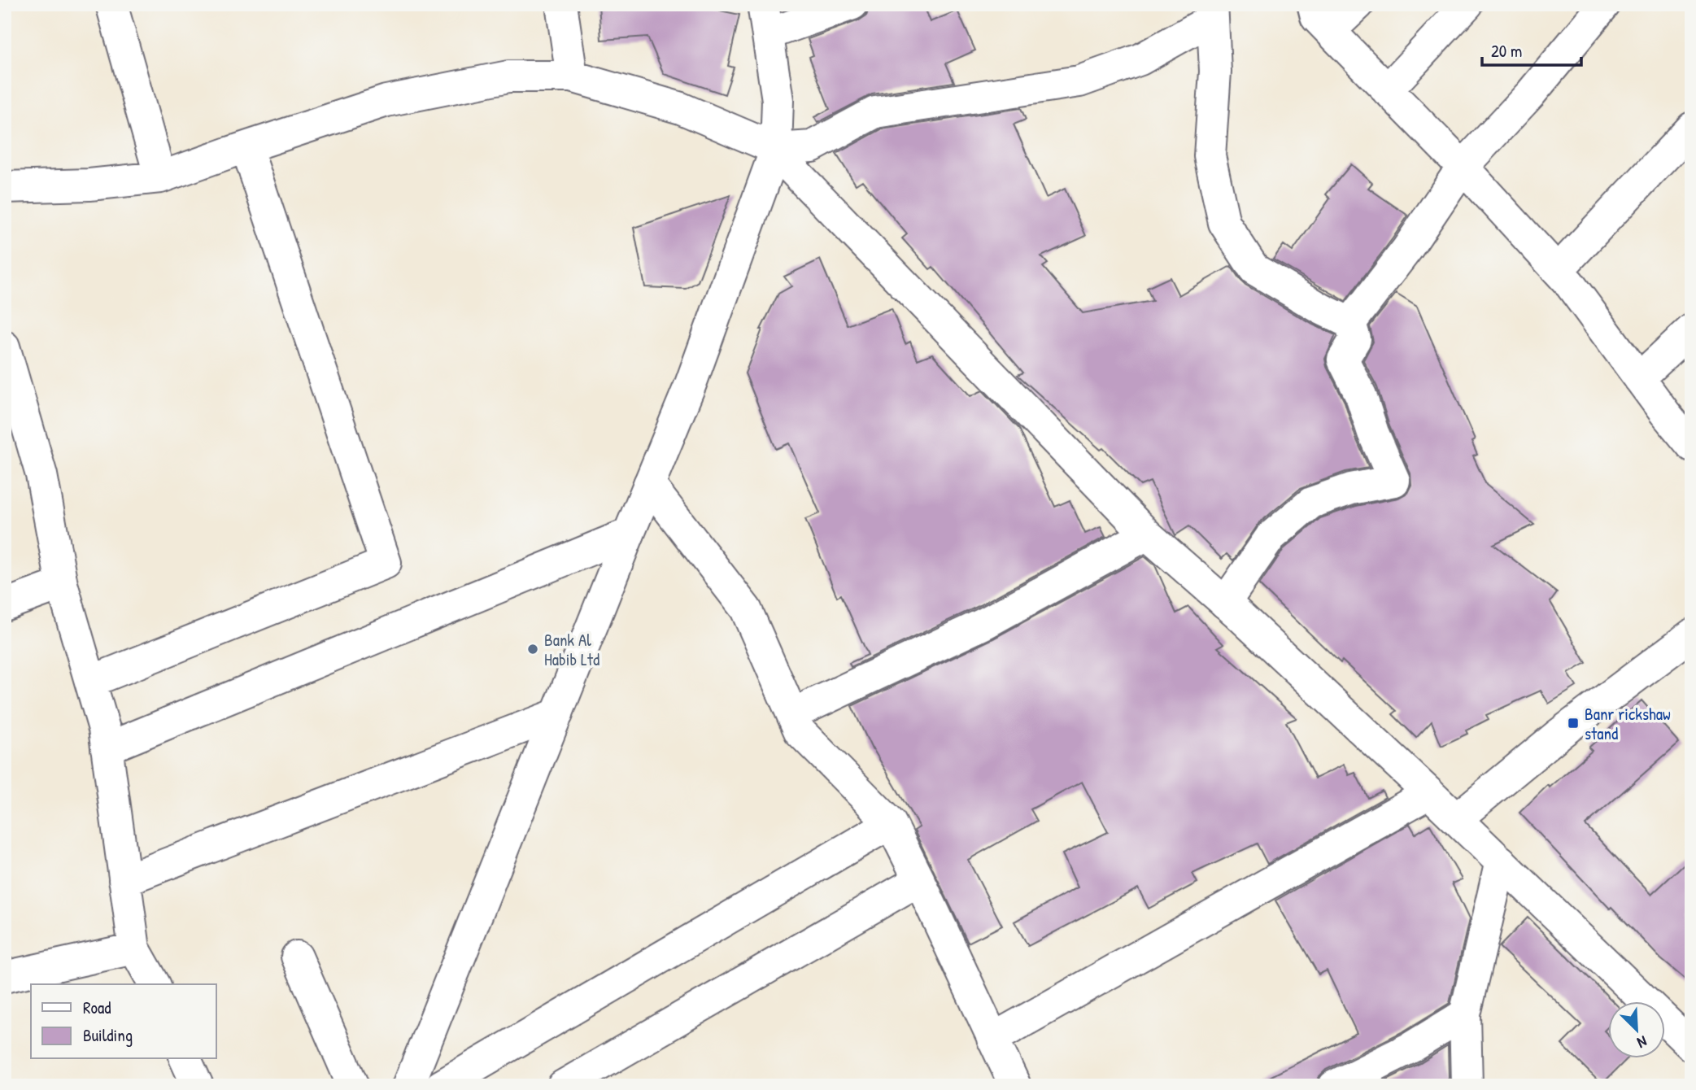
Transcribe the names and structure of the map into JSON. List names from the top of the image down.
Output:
{
  "places": {
    "other": ["Bank Al Habib Ltd"],
    "transit": ["Banr rickshaw stand"]
  },
  "legend": ["Road", "Building"],
  "scale_bar": "20 m",
  "north": "bottom right"
}
